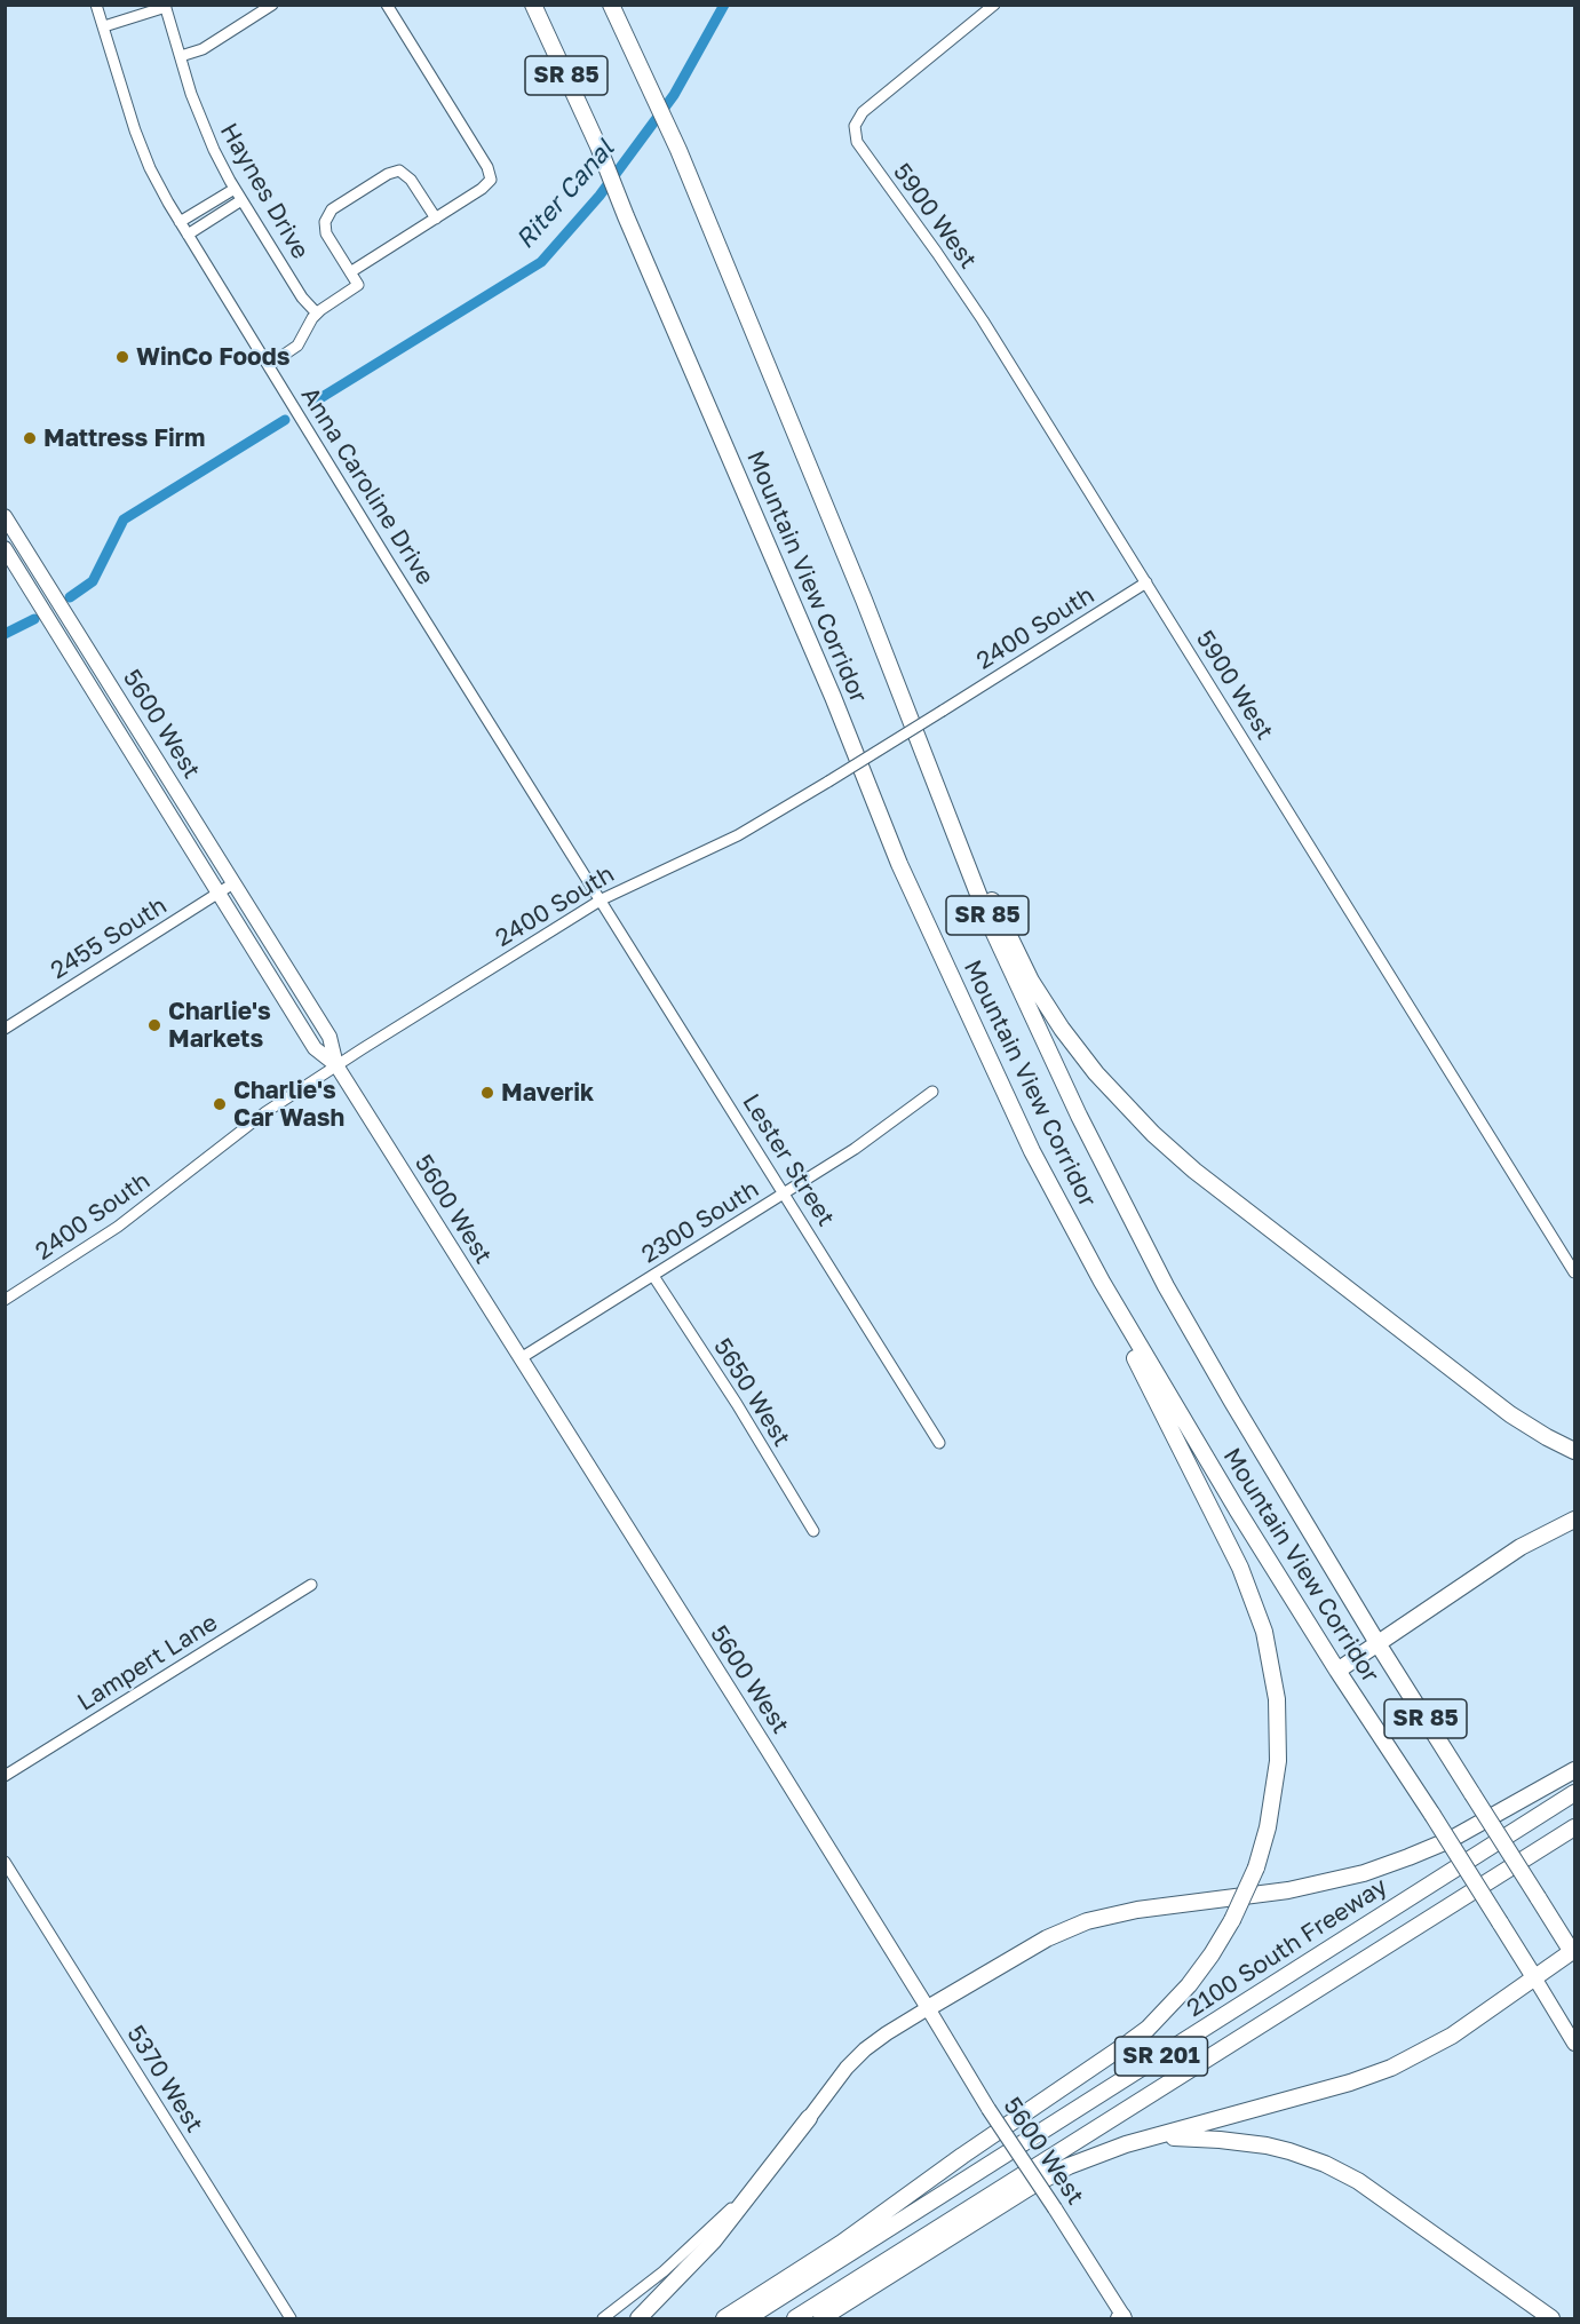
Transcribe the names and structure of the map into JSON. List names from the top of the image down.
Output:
{
  "streets": {
    "highway": [
      "SR 85",
      "Mountain View Corridor",
      "2100 South Freeway",
      "SR 201"
    ],
    "main road": ["5600 West"],
    "street": [
      "Haynes Drive",
      "5900 West",
      "Anna Caroline Drive",
      "2400 South",
      "2455 South",
      "Lester Street",
      "2300 South",
      "5650 West",
      "Lampert Lane",
      "5370 West"
    ]
  },
  "crossings": [
    ["5900 West", "2400 South"],
    ["Anna Caroline Drive", "2400 South"],
    ["Anna Caroline Drive", "Lester Street"],
    ["2400 South", "5600 West"],
    ["2400 South", "Lester Street"],
    ["5600 West", "2455 South"],
    ["5600 West", "2300 South"],
    ["Lester Street", "2300 South"],
    ["2300 South", "5650 West"]
  ],
  "water": ["Riter Canal"],
  "places": [
    "WinCo Foods",
    "Mattress Firm",
    "Charlie's Markets",
    "Maverik",
    "Charlie's Car Wash"
  ]
}
